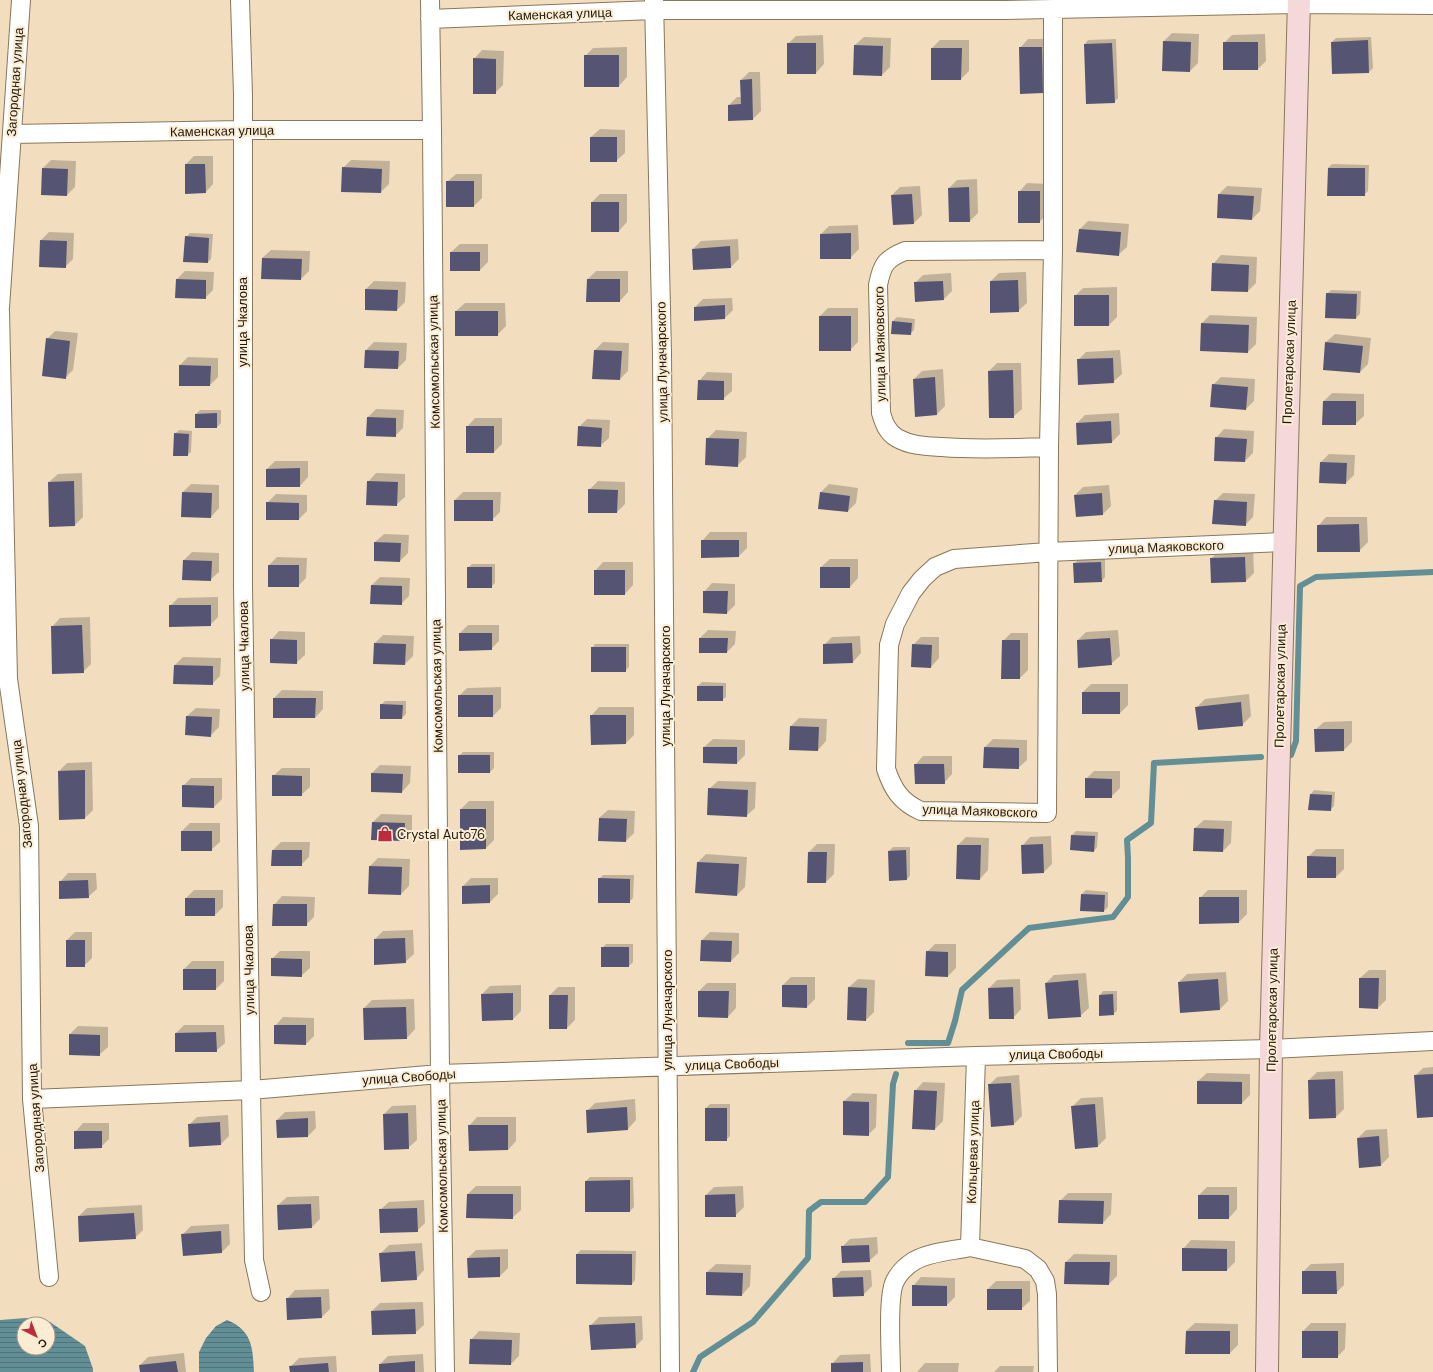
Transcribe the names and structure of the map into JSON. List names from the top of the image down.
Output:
{
  "streets": {
    "main road": ["Пролетарская улица"],
    "street": [
      "Каменская улица",
      "Загородная улица",
      "улица Чкалова",
      "улица Маяковского",
      "Комсомольская улица",
      "улица Луначарского",
      "улица Свободы",
      "Кольцевая улица"
    ]
  },
  "crossings": [
    ["Каменская улица", "Загородная улица"],
    ["Каменская улица", "улица Чкалова"],
    ["Каменская улица", "улица Маяковского"],
    ["Каменская улица", "Комсомольская улица"],
    ["Каменская улица", "улица Луначарского"],
    ["Каменская улица", "Пролетарская улица"],
    ["Загородная улица", "улица Свободы"],
    ["улица Чкалова", "улица Свободы"],
    ["улица Маяковского", "Пролетарская улица"],
    ["Комсомольская улица", "улица Свободы"],
    ["улица Луначарского", "улица Свободы"],
    ["Пролетарская улица", "улица Свободы"],
    ["улица Свободы", "Кольцевая улица"]
  ],
  "places": {
    "shop": ["Crystal Auto76"]
  },
  "north": "bottom right"
}
